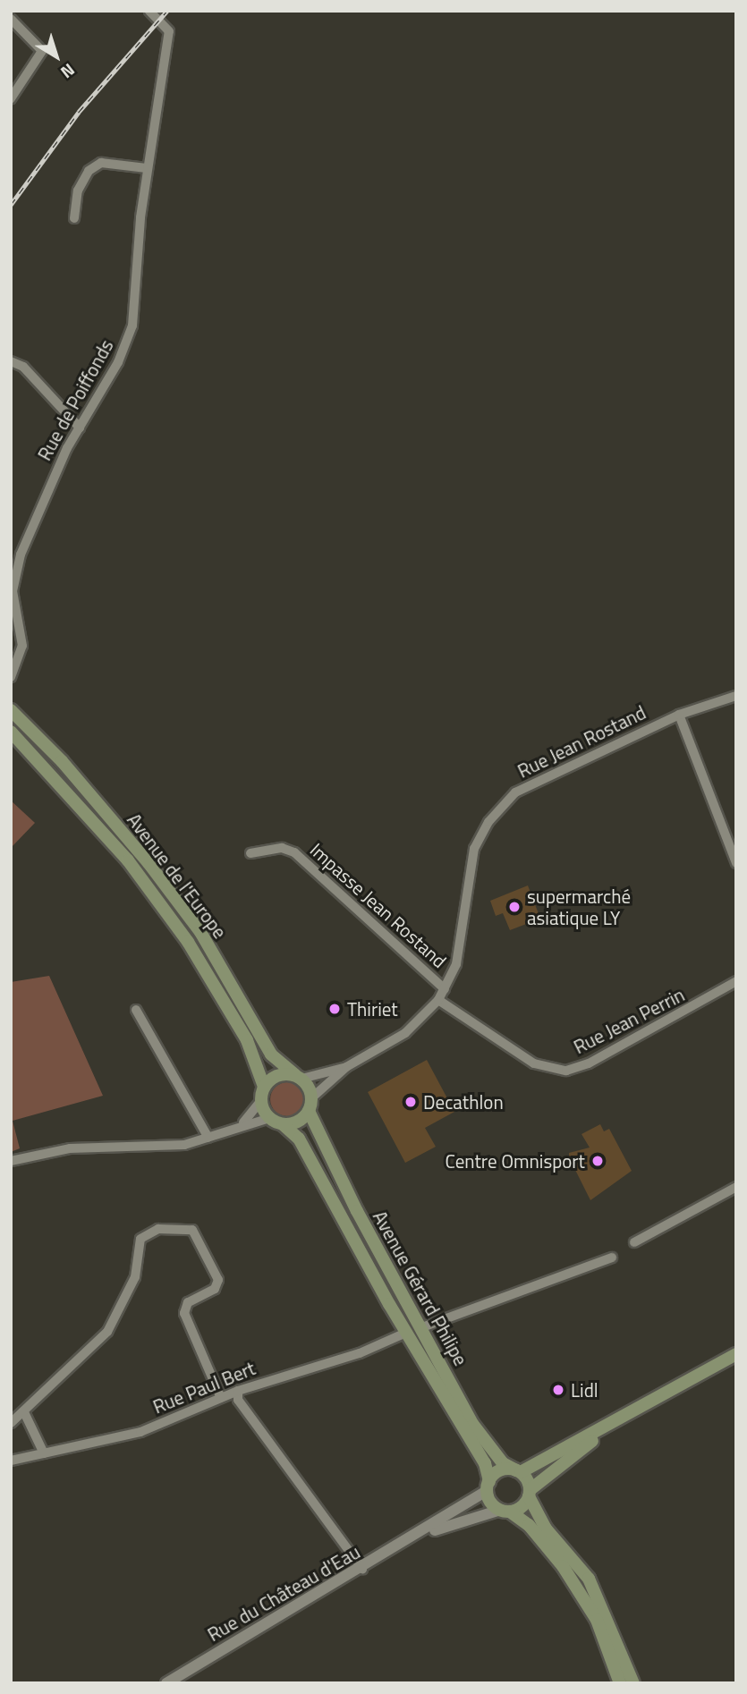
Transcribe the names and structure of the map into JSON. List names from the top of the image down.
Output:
{
  "streets": {
    "main road": ["Avenue de l'Europe", "Avenue Gérard Philipe"],
    "street": [
      "Rue de Poiffonds",
      "Rue Jean Rostand",
      "Impasse Jean Rostand",
      "Rue Jean Perrin",
      "Rue Paul Bert",
      "Rue du Château d'Eau"
    ]
  },
  "crossings": [
    ["Rue Jean Rostand", "Avenue de l'Europe"],
    ["Rue Jean Rostand", "Impasse Jean Rostand"],
    ["Rue Jean Rostand", "Rue Jean Perrin"],
    ["Rue Jean Rostand", "Avenue Gérard Philipe"],
    ["Avenue de l'Europe", "Avenue Gérard Philipe"],
    ["Avenue Gérard Philipe", "Rue Paul Bert"],
    ["Avenue Gérard Philipe", "Rue du Château d'Eau"]
  ],
  "places": [
    "supermarché asiatique LY",
    "Thiriet",
    "Decathlon",
    "Centre Omnisport",
    "Lidl"
  ],
  "north": "bottom right"
}
